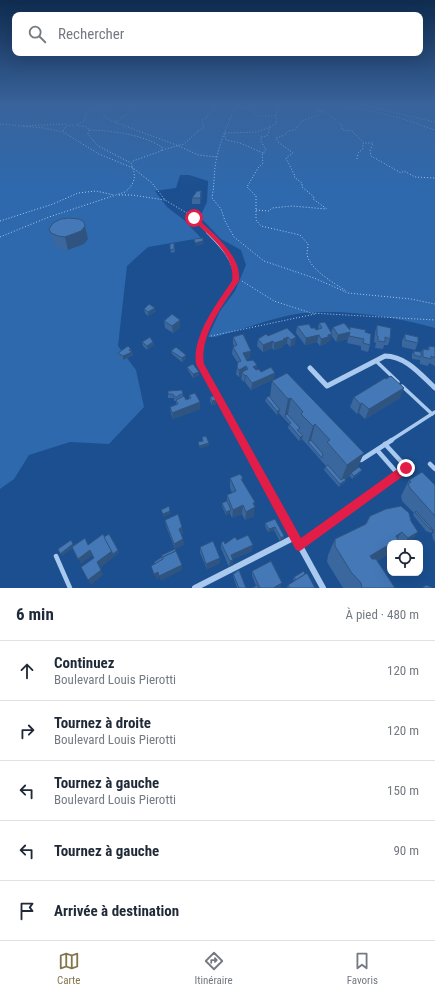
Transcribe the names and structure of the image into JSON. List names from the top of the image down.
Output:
{
  "page": {
    "search": "Rechercher",
    "heading": ["6 min", "À pied · 480 m"],
    "list": [
      ["Continuez", "Boulevard Louis Pierotti", "120 m"],
      ["Tournez à droite", "Boulevard Louis Pierotti", "120 m"],
      ["Tournez à gauche", "Boulevard Louis Pierotti", "150 m"],
      ["Tournez à gauche", "90 m"],
      "Arrivée à destination"
    ],
    "nav": ["Carte", "Itinéraire", "Favoris"]
  }
}
